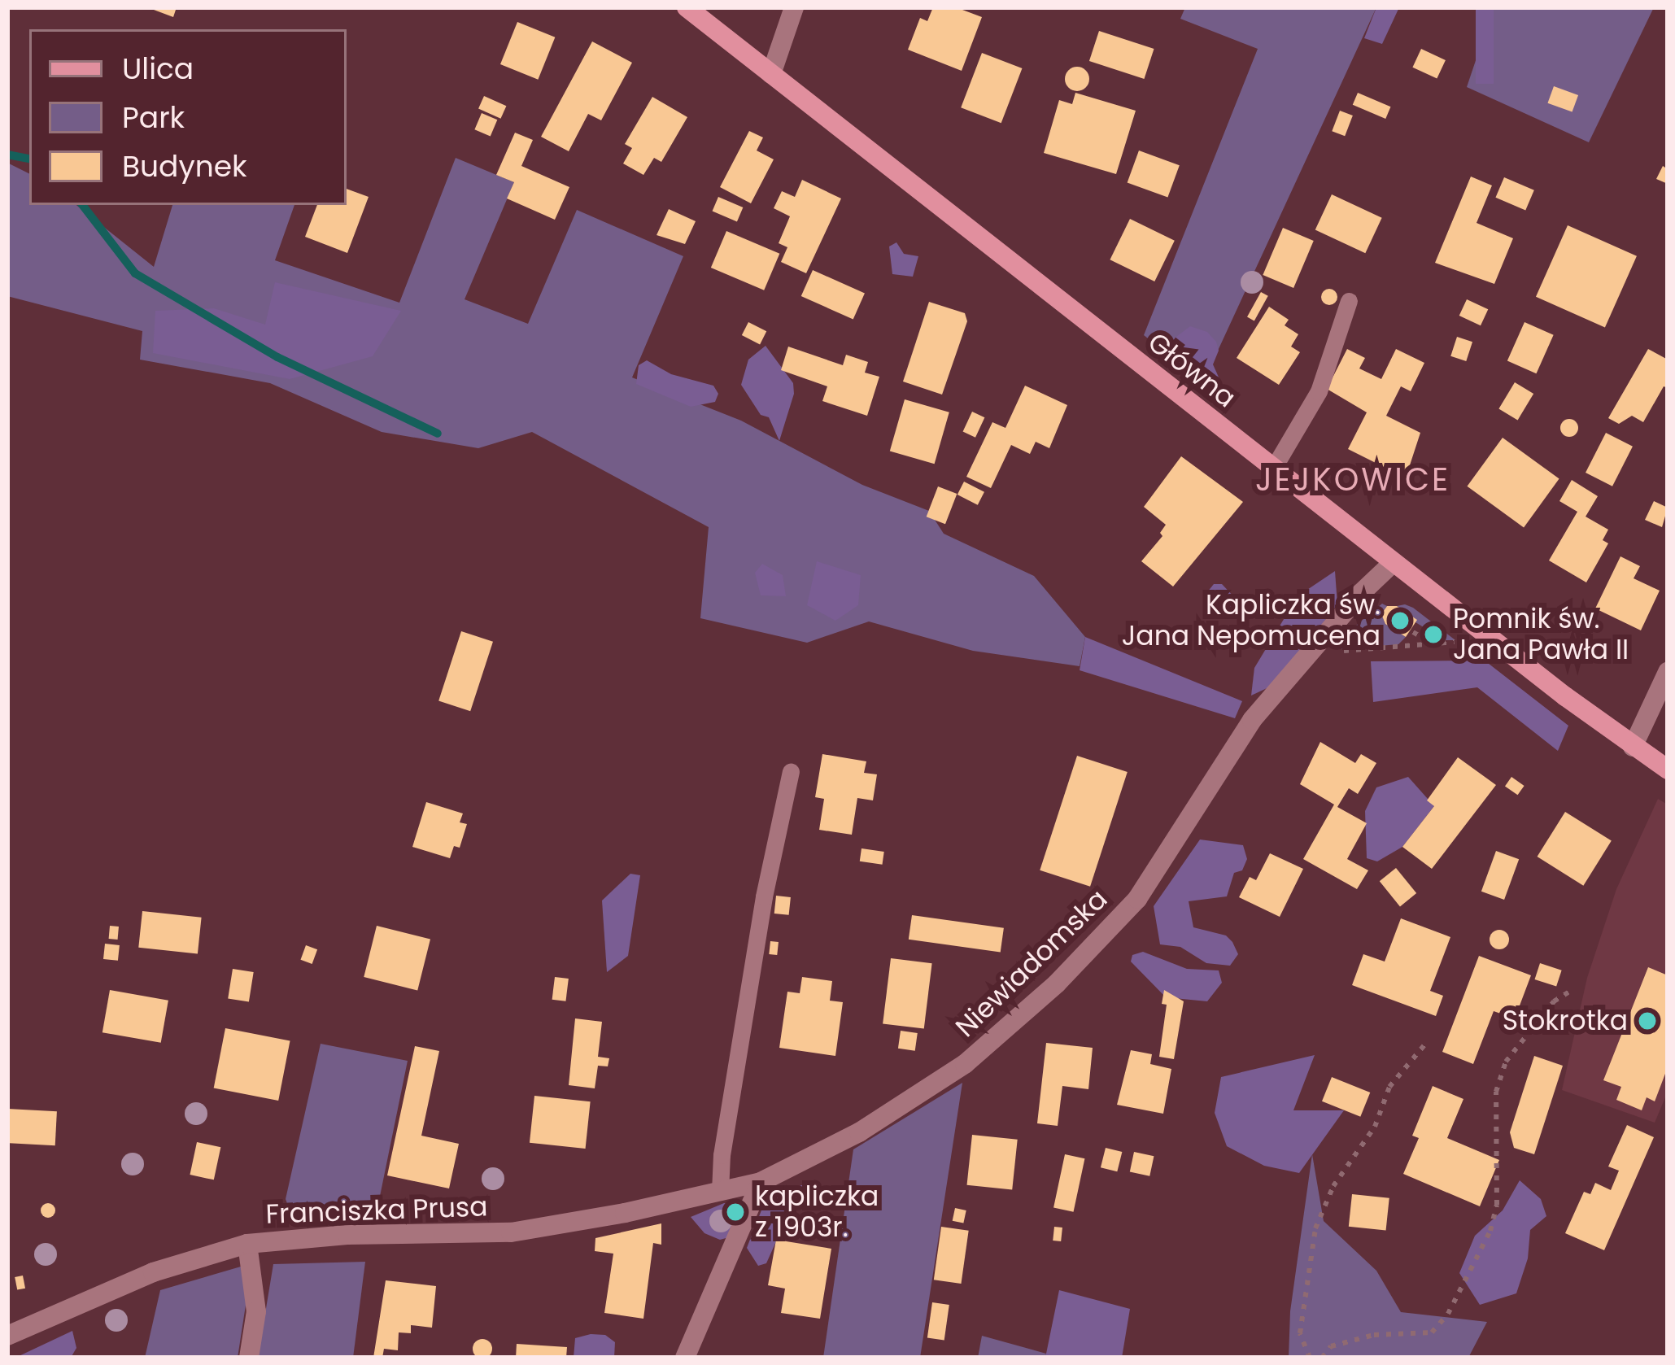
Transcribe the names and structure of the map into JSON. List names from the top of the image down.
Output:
{
  "streets": {
    "street": ["Główna", "Niewiadomska", "Franciszka Prusa"]
  },
  "crossings": [
    ["Główna", "Niewiadomska"],
    ["Niewiadomska", "Franciszka Prusa"]
  ],
  "districts": ["JEJKOWICE"],
  "places": [
    "Kapliczka św. Jana Nepomucena",
    "Pomnik św. Jana Pawła II",
    "Stokrotka",
    "kapliczka z 1903r."
  ],
  "legend": ["Ulica", "Park", "Budynek"]
}
